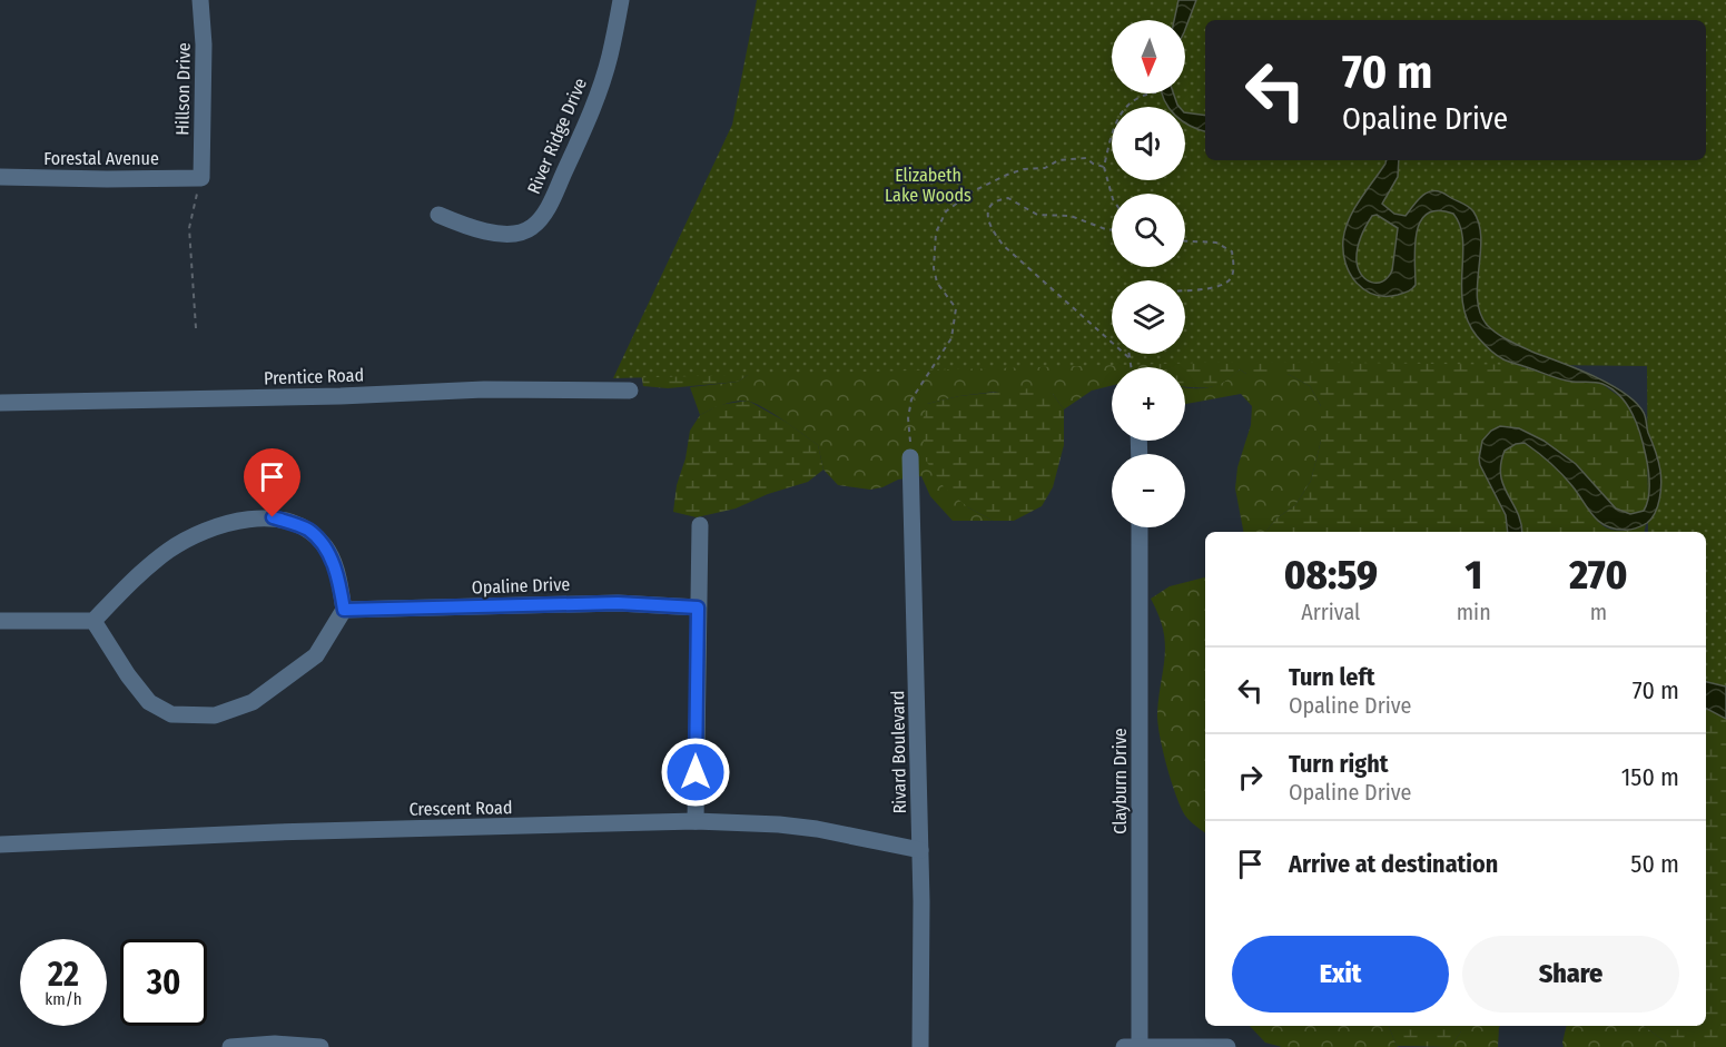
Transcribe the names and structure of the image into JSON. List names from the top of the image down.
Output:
{
  "streets": {
    "street": [
      "Hillson Drive",
      "River Ridge Drive",
      "Forestal Avenue",
      "Prentice Road",
      "Opaline Drive",
      "Rivard Boulevard",
      "Clayburn Drive",
      "Crescent Road"
    ]
  },
  "crossings": [
    ["Hillson Drive", "Forestal Avenue"],
    ["Rivard Boulevard", "Crescent Road"]
  ],
  "parks": ["Elizabeth Lake Woods"],
  "north": "bottom",
  "page": {
    "map_buttons": ["+", "−"],
    "turn": ["70 m", "Opaline Drive"],
    "eta": [
      "08:59",
      "Arrival",
      "1",
      "min",
      "270",
      "m"
    ],
    "list": [
      {
        "name": "Turn left",
        "note": "Opaline Drive",
        "value": "70 m"
      },
      {
        "name": "Turn right",
        "note": "Opaline Drive",
        "value": "150 m"
      },
      {
        "name": "Arrive at destination",
        "value": "50 m"
      }
    ],
    "buttons": ["Exit", "Share"],
    "speed": "22 km/h",
    "limit": "30"
  }
}
